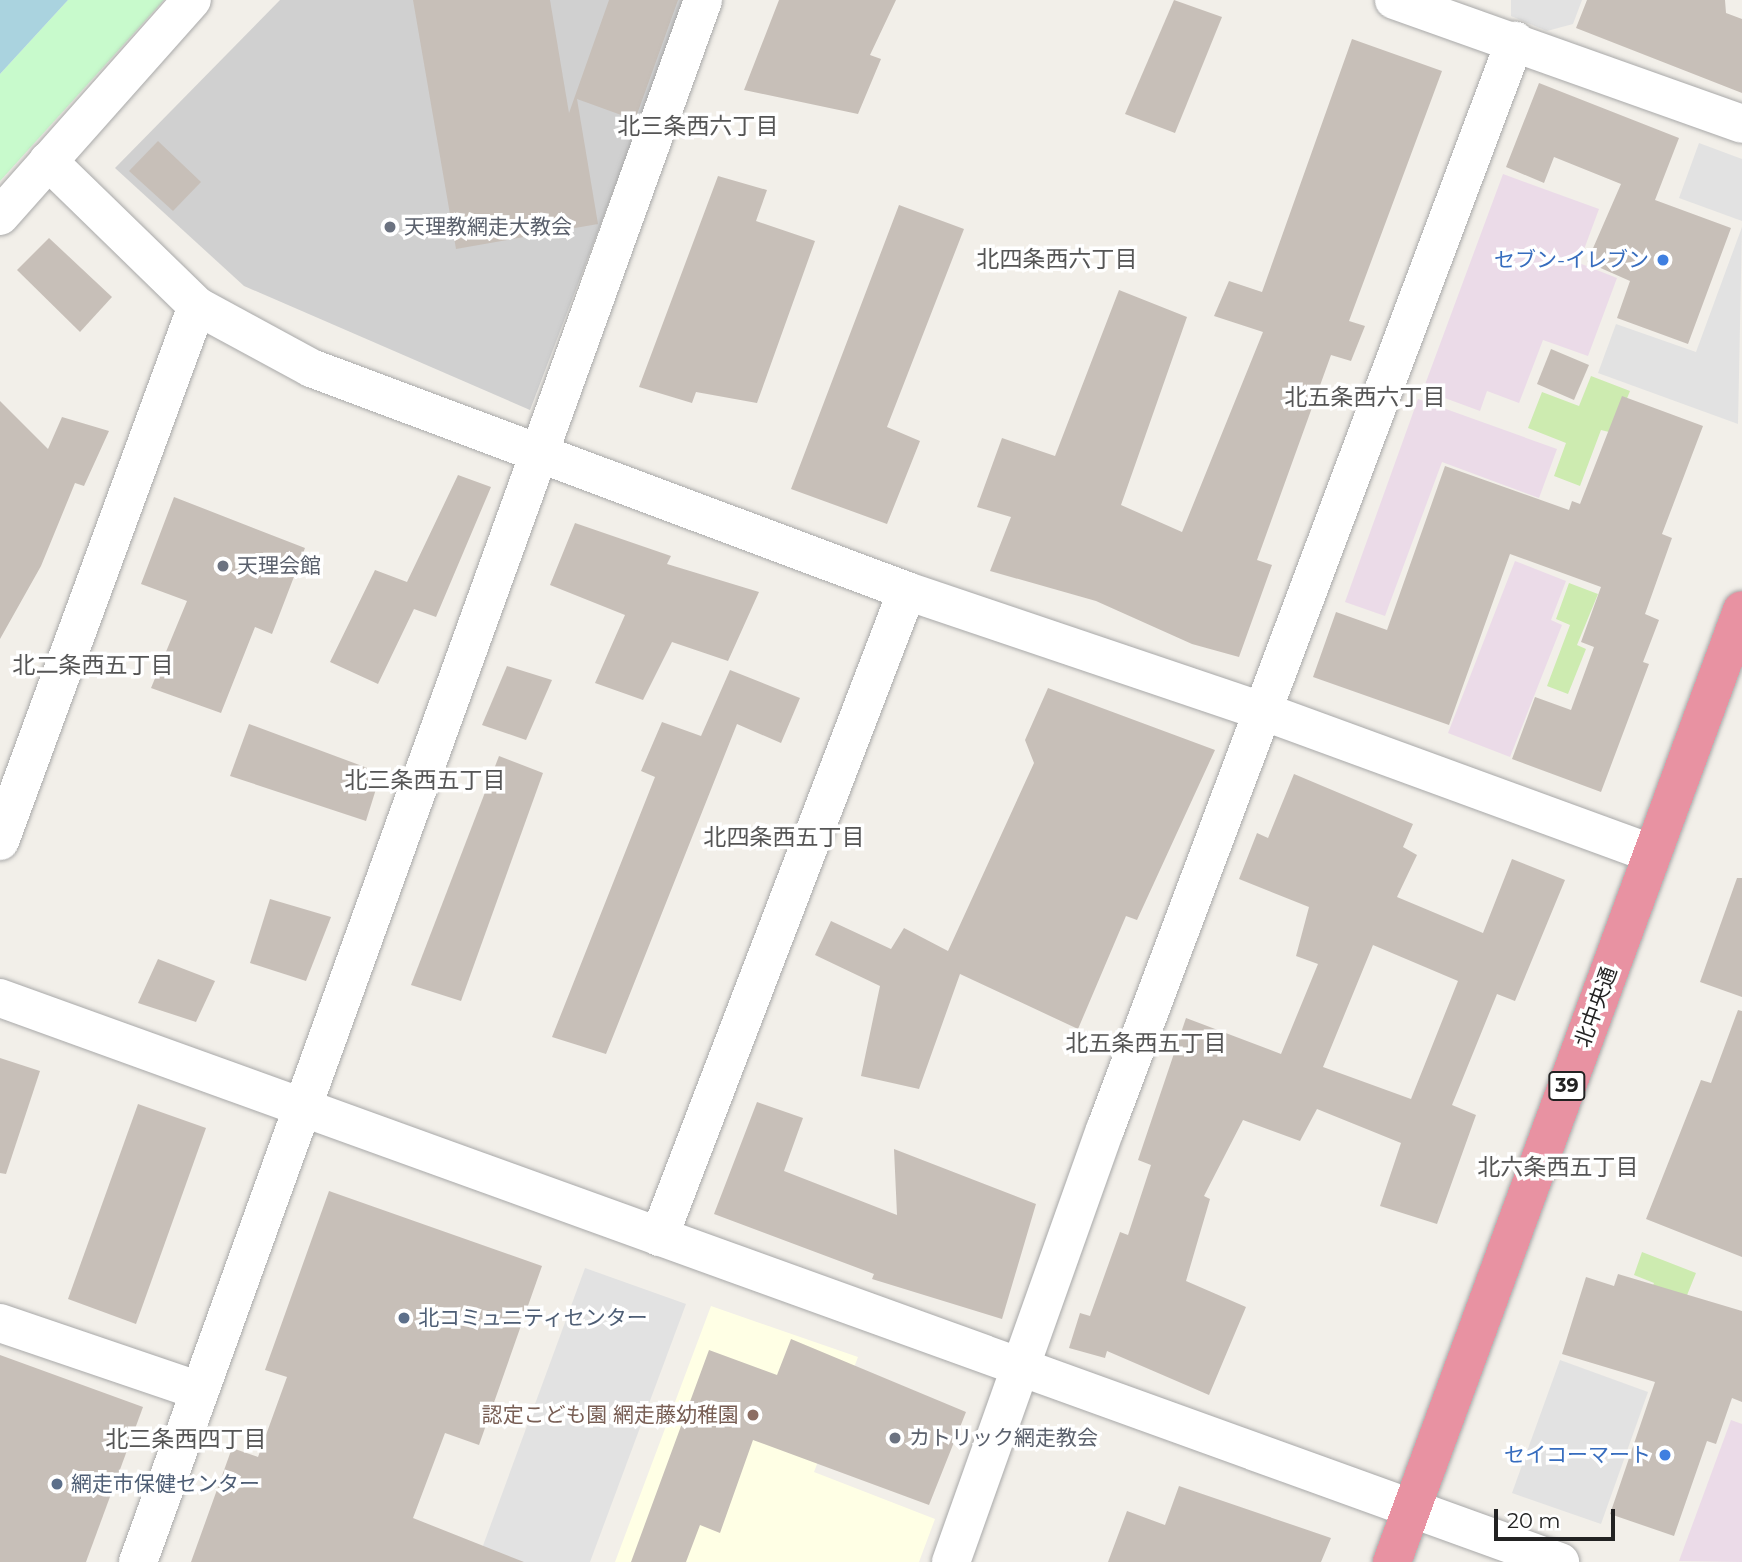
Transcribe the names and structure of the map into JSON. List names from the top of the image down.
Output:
{
  "streets": {
    "highway": ["北中央通", "39"]
  },
  "districts": [
    "北三条西六丁目",
    "北四条西六丁目",
    "北五条西六丁目",
    "北二条西五丁目",
    "北三条西五丁目",
    "北四条西五丁目",
    "北五条西五丁目",
    "北六条西五丁目",
    "北三条西四丁目"
  ],
  "places": [
    "天理教網走大教会",
    "セブン-イレブン",
    "天理会館",
    "北コミュニティセンター",
    "認定こども園 網走藤幼稚園",
    "カトリック網走教会",
    "セイコーマート",
    "網走市保健センター"
  ],
  "scale_bar": "20 m"
}
